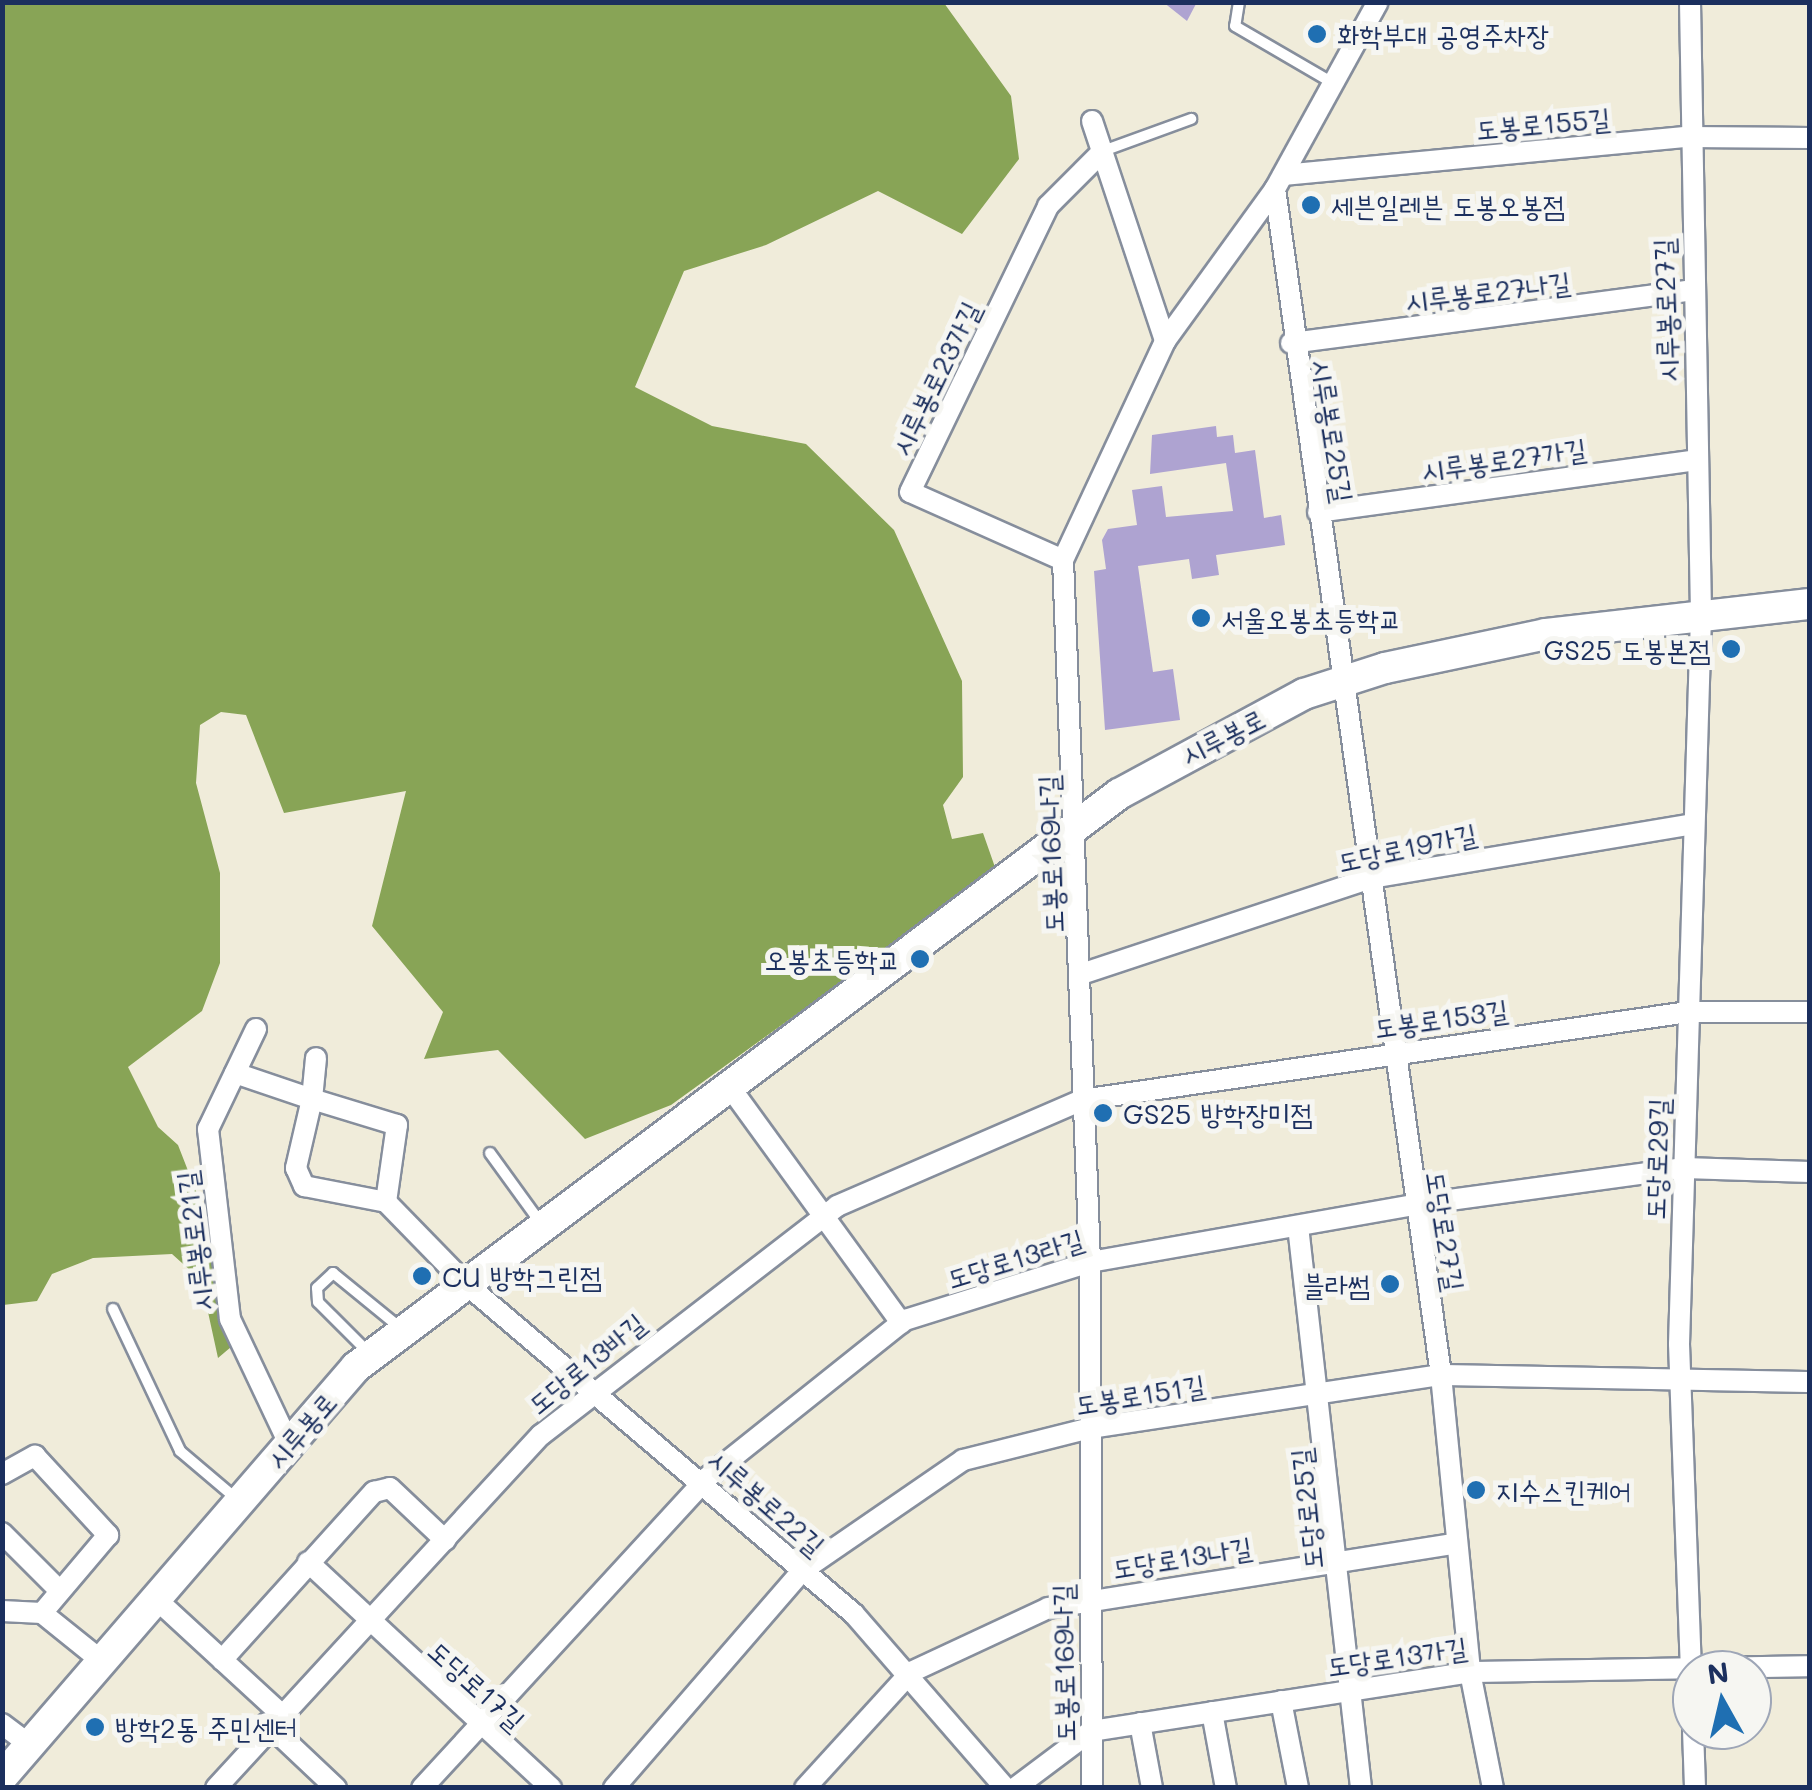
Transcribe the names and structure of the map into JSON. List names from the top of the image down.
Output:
{
  "streets": {
    "street": [
      "도봉로155길",
      "시루봉로27나길",
      "시루봉로27길",
      "시루봉로23가길",
      "시루봉로25길",
      "시루봉로27가길",
      "시루봉로",
      "도당로19가길",
      "도봉로169나길",
      "도봉로153길",
      "도당로29길",
      "도당로27길",
      "시루봉로21길",
      "도당로13라길",
      "도당로13바길",
      "도봉로151길",
      "시루봉로22길",
      "도당로25길",
      "도당로13나길",
      "도당로13가길",
      "도당로17길"
    ]
  },
  "crossings": [
    ["도봉로155길", "시루봉로27길"],
    ["도봉로155길", "시루봉로25길"],
    ["도봉로155길", "도봉로169나길"],
    ["시루봉로27나길", "시루봉로27길"],
    ["시루봉로27나길", "시루봉로25길"],
    ["시루봉로27길", "시루봉로27가길"],
    ["시루봉로27길", "시루봉로"],
    ["시루봉로27길", "도당로29길"],
    ["시루봉로23가길", "도봉로169나길"],
    ["시루봉로25길", "시루봉로27가길"],
    ["시루봉로25길", "시루봉로"],
    ["시루봉로25길", "도봉로169나길"],
    ["시루봉로25길", "도당로27길"],
    ["시루봉로", "도봉로169나길"],
    ["시루봉로", "도당로29길"],
    ["시루봉로", "도당로27길"],
    ["시루봉로", "시루봉로21길"],
    ["시루봉로", "시루봉로22길"],
    ["도당로19가길", "도봉로169나길"],
    ["도당로19가길", "도당로29길"],
    ["도당로19가길", "도당로27길"],
    ["도봉로169나길", "도봉로153길"],
    ["도봉로169나길", "도당로13라길"],
    ["도봉로169나길", "도당로13바길"],
    ["도봉로169나길", "도봉로151길"],
    ["도봉로169나길", "도당로13나길"],
    ["도봉로169나길", "도당로13가길"],
    ["도봉로153길", "도당로29길"],
    ["도봉로153길", "도당로27길"],
    ["도봉로153길", "도당로13바길"],
    ["도당로29길", "도당로13라길"],
    ["도당로29길", "도봉로151길"],
    ["도당로27길", "도당로13라길"],
    ["도당로27길", "도봉로151길"],
    ["도당로27길", "도당로13나길"],
    ["도당로27길", "도당로13가길"],
    ["도당로13라길", "시루봉로22길"],
    ["도당로13라길", "도당로25길"],
    ["도당로13라길", "도당로17길"],
    ["도당로13바길", "시루봉로22길"],
    ["도당로13바길", "도당로17길"],
    ["도봉로151길", "시루봉로22길"],
    ["도봉로151길", "도당로25길"],
    ["시루봉로22길", "도당로13나길"],
    ["도당로25길", "도당로13나길"],
    ["도당로25길", "도당로13가길"]
  ],
  "places": [
    "화학부대 공영주차장",
    "세븐일레븐 도봉오봉점",
    "서울오봉초등학교",
    "GS25 도봉본점",
    "오봉초등학교",
    "GS25 방학장미점",
    "CU 방학그린점",
    "블라썸",
    "지수스킨케어",
    "방학2동 주민센터"
  ],
  "north": "top"
}
